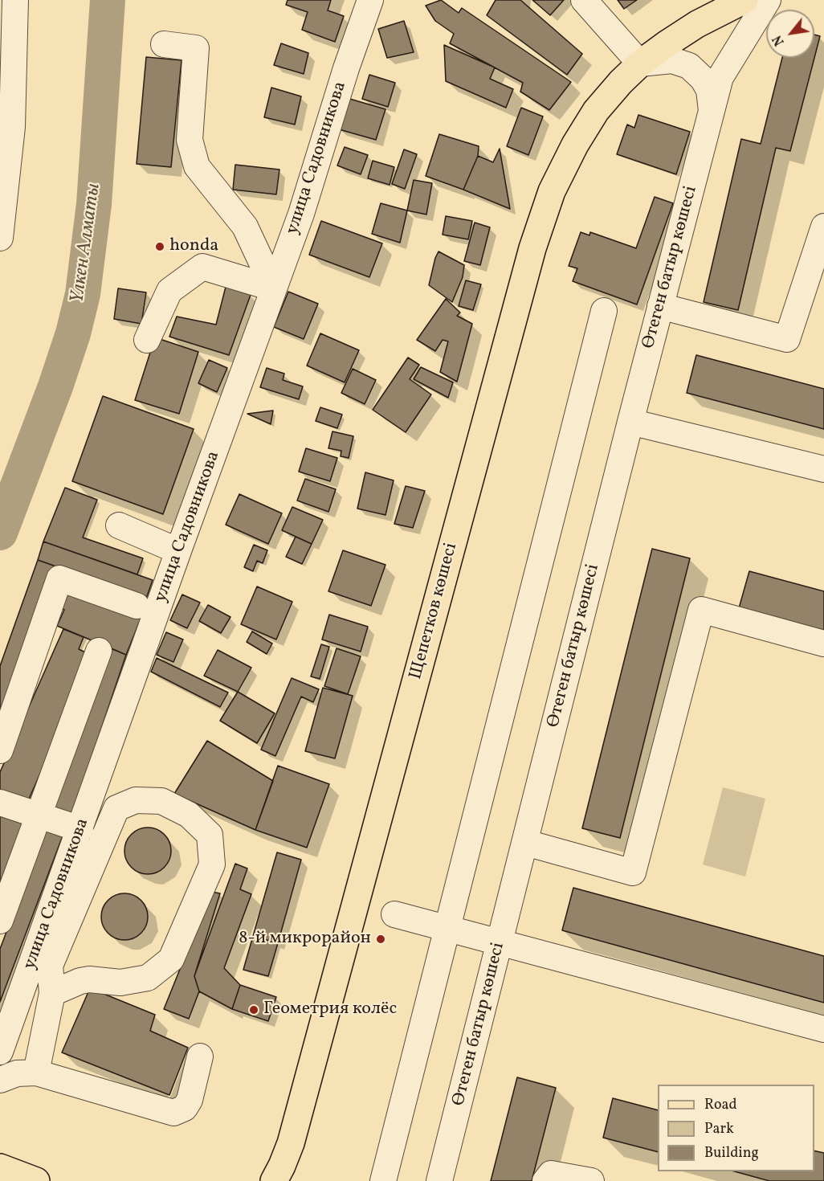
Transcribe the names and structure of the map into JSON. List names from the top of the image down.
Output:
{
  "streets": {
    "main road": ["Щепетков көшесі"],
    "street": ["улица Садовникова", "Өтеген батыр көшесі"]
  },
  "crossings": [
    ["Өтеген батыр көшесі", "Щепетков көшесі"]
  ],
  "water": ["Үлкен Алматы"],
  "places": ["honda", "8-й микрорайон", "Геометрия колёс"],
  "legend": ["Road", "Park", "Building"],
  "north": "bottom left"
}
